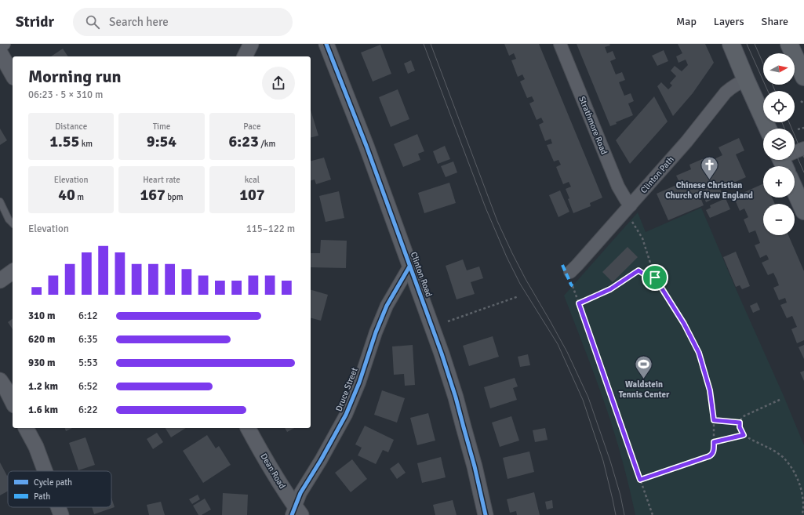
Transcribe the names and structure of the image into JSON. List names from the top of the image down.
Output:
{
  "streets": {
    "street": [
      "Strathmore Road",
      "Clinton Path",
      "Clinton Road",
      "Druce Street",
      "Dean Road"
    ]
  },
  "crossings": [
    ["Strathmore Road", "Clinton Path"],
    ["Clinton Road", "Druce Street"],
    ["Druce Street", "Dean Road"]
  ],
  "places": {
    "church": ["Chinese Christian Church of New England"],
    "sports": ["Waldstein Tennis Center"]
  },
  "legend": ["Cycle path", "Path"],
  "north": "right",
  "page": {
    "header": "Stridr",
    "search": "Search here",
    "nav": ["Map", "Layers", "Share"],
    "map_buttons": ["+", "−"],
    "heading": ["Morning run", "06:23 · 5 × 310 m"],
    "stats": [
      ["Distance", "1.55 km"],
      ["Time", "9:54"],
      ["Pace", "6:23 /km"],
      ["Elevation", "40 m"],
      ["Heart rate", "167 bpm"],
      ["kcal", "107"]
    ],
    "chart": ["Elevation", "115–122 m"],
    "list": [
      {
        "name": "310 m",
        "note": "6:12"
      },
      {
        "name": "620 m",
        "note": "6:35"
      },
      {
        "name": "930 m",
        "note": "5:53"
      },
      {
        "name": "1.2 km",
        "note": "6:52"
      },
      {
        "name": "1.6 km",
        "note": "6:22"
      }
    ]
  }
}
